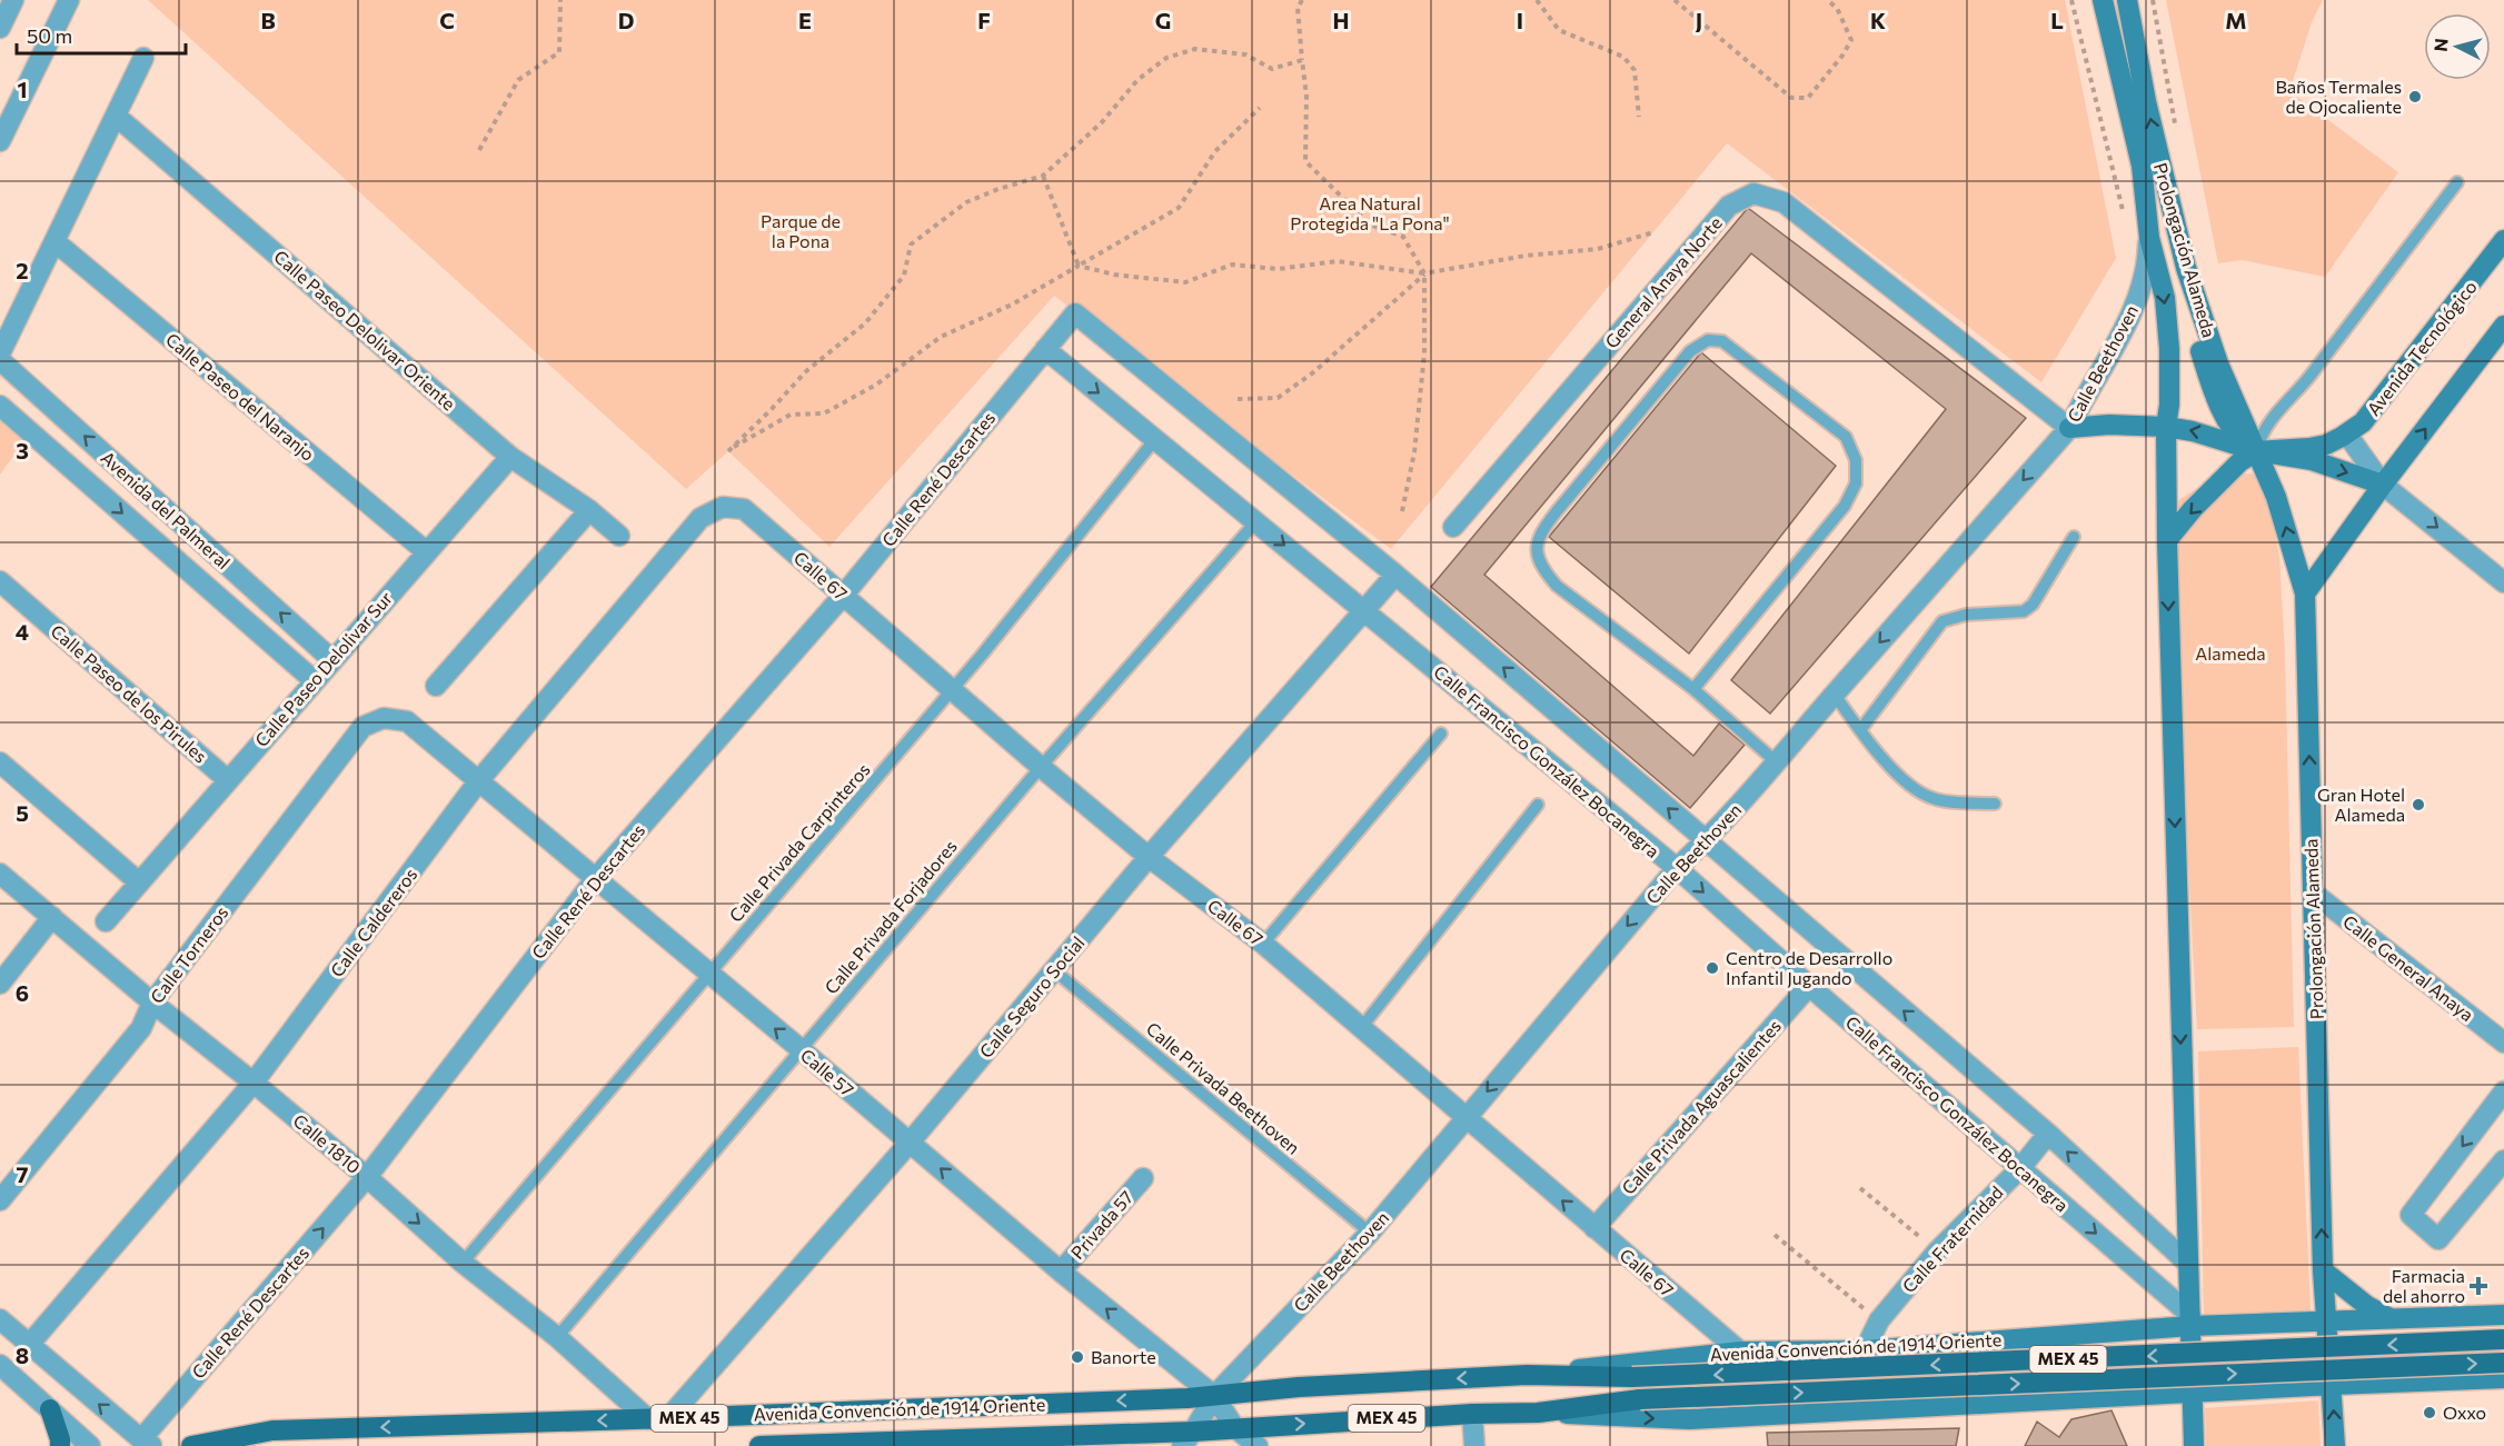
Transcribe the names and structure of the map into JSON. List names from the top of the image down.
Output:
{
  "streets": {
    "main road": [
      "Prolongación Alameda",
      "Avenida Tecnológico",
      "Avenida Convención de 1914 Oriente",
      "MEX 45"
    ],
    "street": [
      "General Anaya Norte",
      "Calle Paseo Delolivar Oriente",
      "Calle Beethoven",
      "Calle Paseo del Naranjo",
      "Calle René Descartes",
      "Avenida del Palmeral",
      "Calle 67",
      "Calle Paseo Delolivar Sur",
      "Calle Paseo de los Pirules",
      "Calle Francisco González Bocanegra",
      "Calle Caldereros",
      "Calle Torneros",
      "Calle General Anaya",
      "Calle Seguro Social",
      "Calle 57",
      "Calle Privada Aguascalientes",
      "Calle 1810",
      "Privada 57",
      "Calle Fraternidad"
    ],
    "lane": ["Calle Privada Carpinteros", "Calle Privada Forjadores", "Calle Privada Beethoven"]
  },
  "crossings": [
    ["Prolongación Alameda", "Avenida Tecnológico"],
    ["Prolongación Alameda", "Calle Beethoven"],
    ["Prolongación Alameda", "Calle Francisco González Bocanegra"],
    ["Prolongación Alameda", "Calle General Anaya"],
    ["Prolongación Alameda", "Avenida Convención de 1914 Oriente"],
    ["General Anaya Norte", "Calle Beethoven"],
    ["Calle Paseo Delolivar Oriente", "Calle Paseo Delolivar Sur"],
    ["Calle Beethoven", "Calle 67"],
    ["Calle Beethoven", "Calle Francisco González Bocanegra"],
    ["Calle Beethoven", "Calle 57"],
    ["Calle Beethoven", "Calle Privada Beethoven"],
    ["Calle Beethoven", "Avenida Convención de 1914 Oriente"],
    ["Calle Paseo del Naranjo", "Calle Paseo Delolivar Sur"],
    ["Calle René Descartes", "Calle 67"],
    ["Calle René Descartes", "Calle Francisco González Bocanegra"],
    ["Calle René Descartes", "Calle Seguro Social"],
    ["Calle René Descartes", "Calle 57"],
    ["Calle René Descartes", "Calle 1810"],
    ["Avenida del Palmeral", "Calle Paseo Delolivar Sur"],
    ["Calle 67", "Calle Privada Carpinteros"],
    ["Calle 67", "Calle Privada Forjadores"],
    ["Calle 67", "Calle Caldereros"],
    ["Calle 67", "Calle Seguro Social"],
    ["Calle 67", "Calle Privada Aguascalientes"],
    ["Calle 67", "Avenida Convención de 1914 Oriente"],
    ["Calle Paseo Delolivar Sur", "Calle Paseo de los Pirules"],
    ["Calle Francisco González Bocanegra", "Calle Privada Carpinteros"],
    ["Calle Francisco González Bocanegra", "Calle Privada Forjadores"],
    ["Calle Francisco González Bocanegra", "Calle Seguro Social"],
    ["Calle Francisco González Bocanegra", "Calle Privada Aguascalientes"],
    ["Calle Francisco González Bocanegra", "Calle Fraternidad"],
    ["Calle Francisco González Bocanegra", "Avenida Convención de 1914 Oriente"],
    ["Calle Privada Carpinteros", "Calle 57"],
    ["Calle Privada Carpinteros", "Calle 1810"],
    ["Calle Privada Forjadores", "Calle 57"],
    ["Calle Privada Forjadores", "Calle 1810"],
    ["Calle Caldereros", "Calle 57"],
    ["Calle Caldereros", "Calle 1810"],
    ["Calle Torneros", "Calle 57"],
    ["Calle Torneros", "Calle 1810"],
    ["Calle Seguro Social", "Calle 57"],
    ["Calle Seguro Social", "Calle Privada Beethoven"],
    ["Calle Seguro Social", "Calle 1810"],
    ["Calle Seguro Social", "Avenida Convención de 1914 Oriente"],
    ["Calle 57", "Privada 57"],
    ["Calle 57", "Avenida Convención de 1914 Oriente"],
    ["Calle 1810", "Avenida Convención de 1914 Oriente"],
    ["Calle Fraternidad", "Avenida Convención de 1914 Oriente"]
  ],
  "one_way": ["Calle Beethoven", "Calle 57"],
  "parks": ["Area Natural Protegida \"La Pona\"", "Parque de la Pona", "Alameda"],
  "places": {
    "other": [
      "Baños Termales de Ojocaliente",
      "Gran Hotel Alameda",
      "Centro de Desarrollo Infantil Jugando",
      "Banorte",
      "Oxxo"
    ],
    "health": ["Farmacia del ahorro"]
  },
  "scale_bar": "50 m",
  "north": "left",
  "grid": {
    "columns": [
      "B",
      "C",
      "D",
      "E",
      "F",
      "G",
      "H",
      "I",
      "J",
      "K",
      "L",
      "M"
    ],
    "rows": [
      "1",
      "2",
      "3",
      "4",
      "5",
      "6",
      "7",
      "8"
    ]
  }
}
